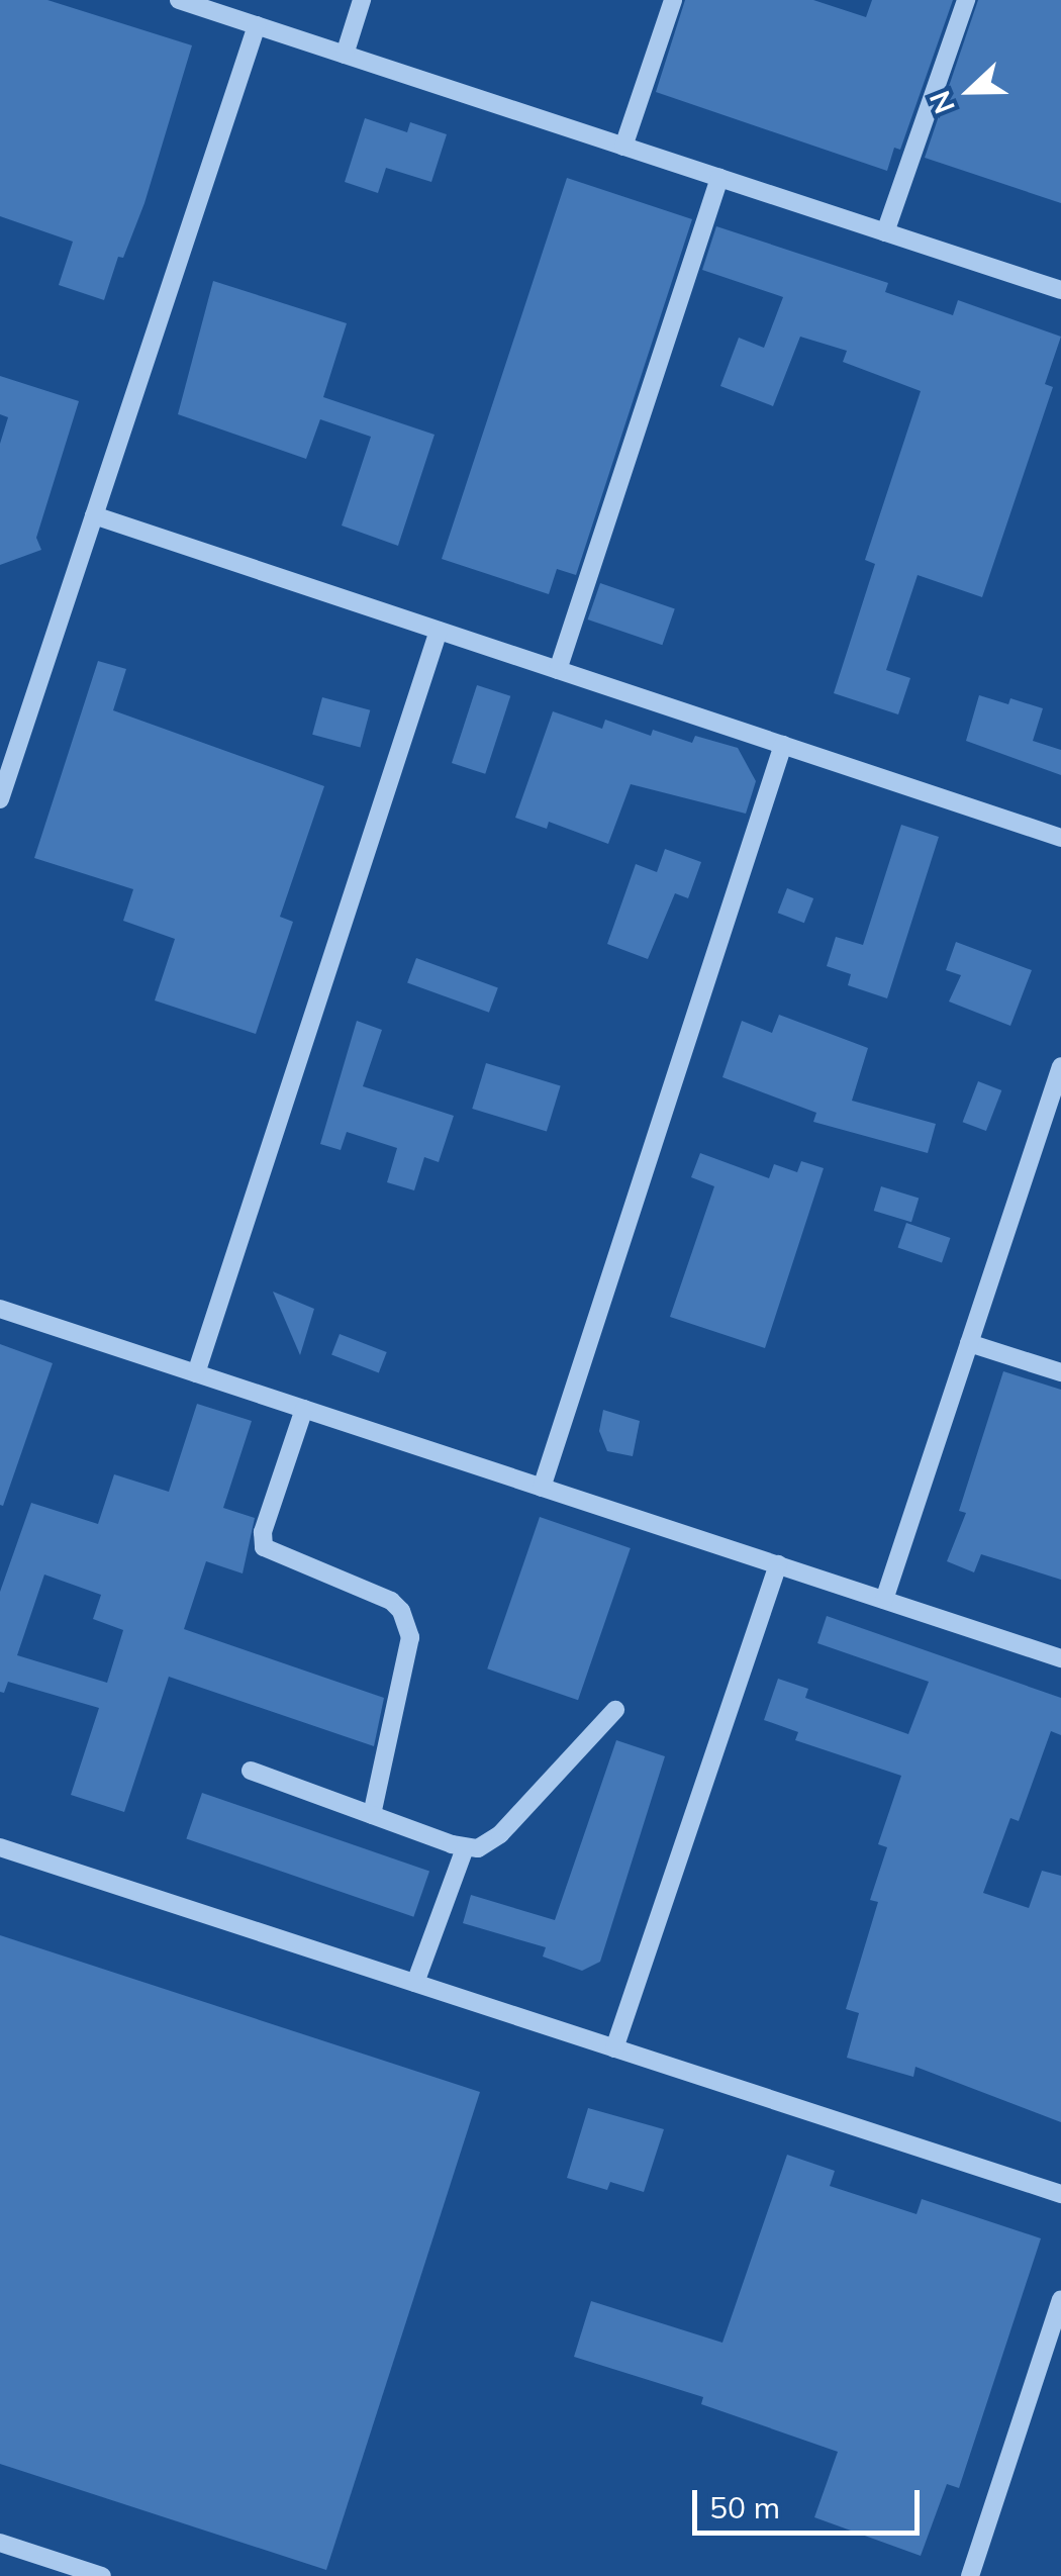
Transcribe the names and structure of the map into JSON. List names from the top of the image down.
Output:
{
  "scale_bar": "50 m",
  "north": "left"
}
